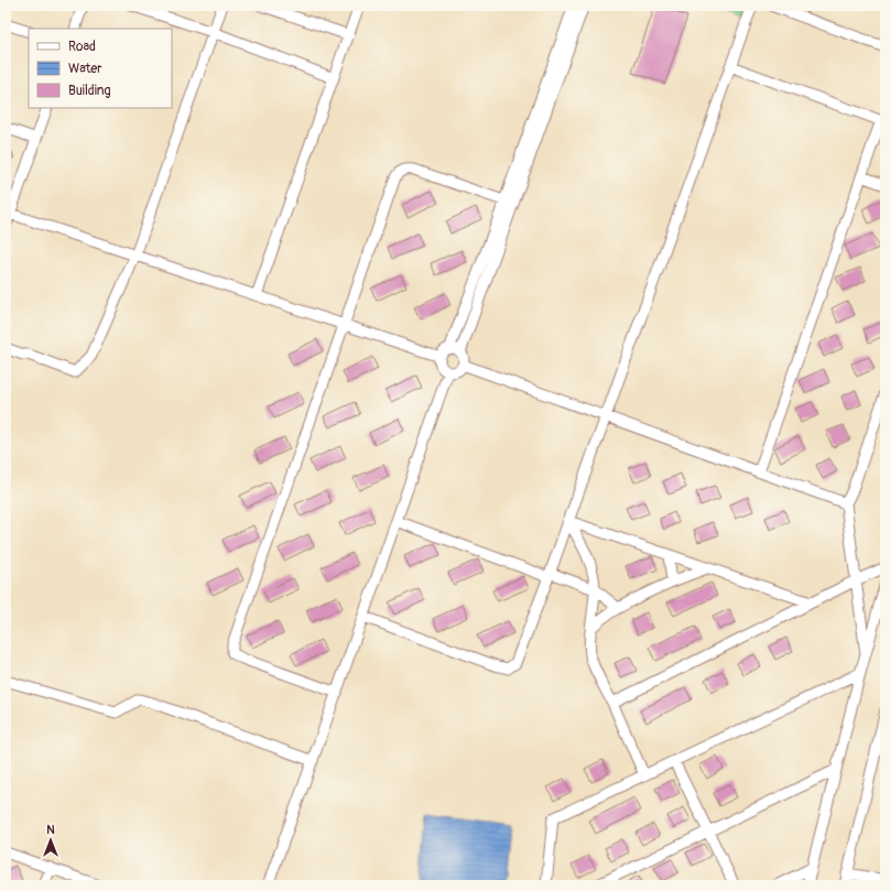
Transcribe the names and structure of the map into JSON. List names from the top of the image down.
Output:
{
  "legend": ["Road", "Water", "Building"],
  "north": "top"
}
